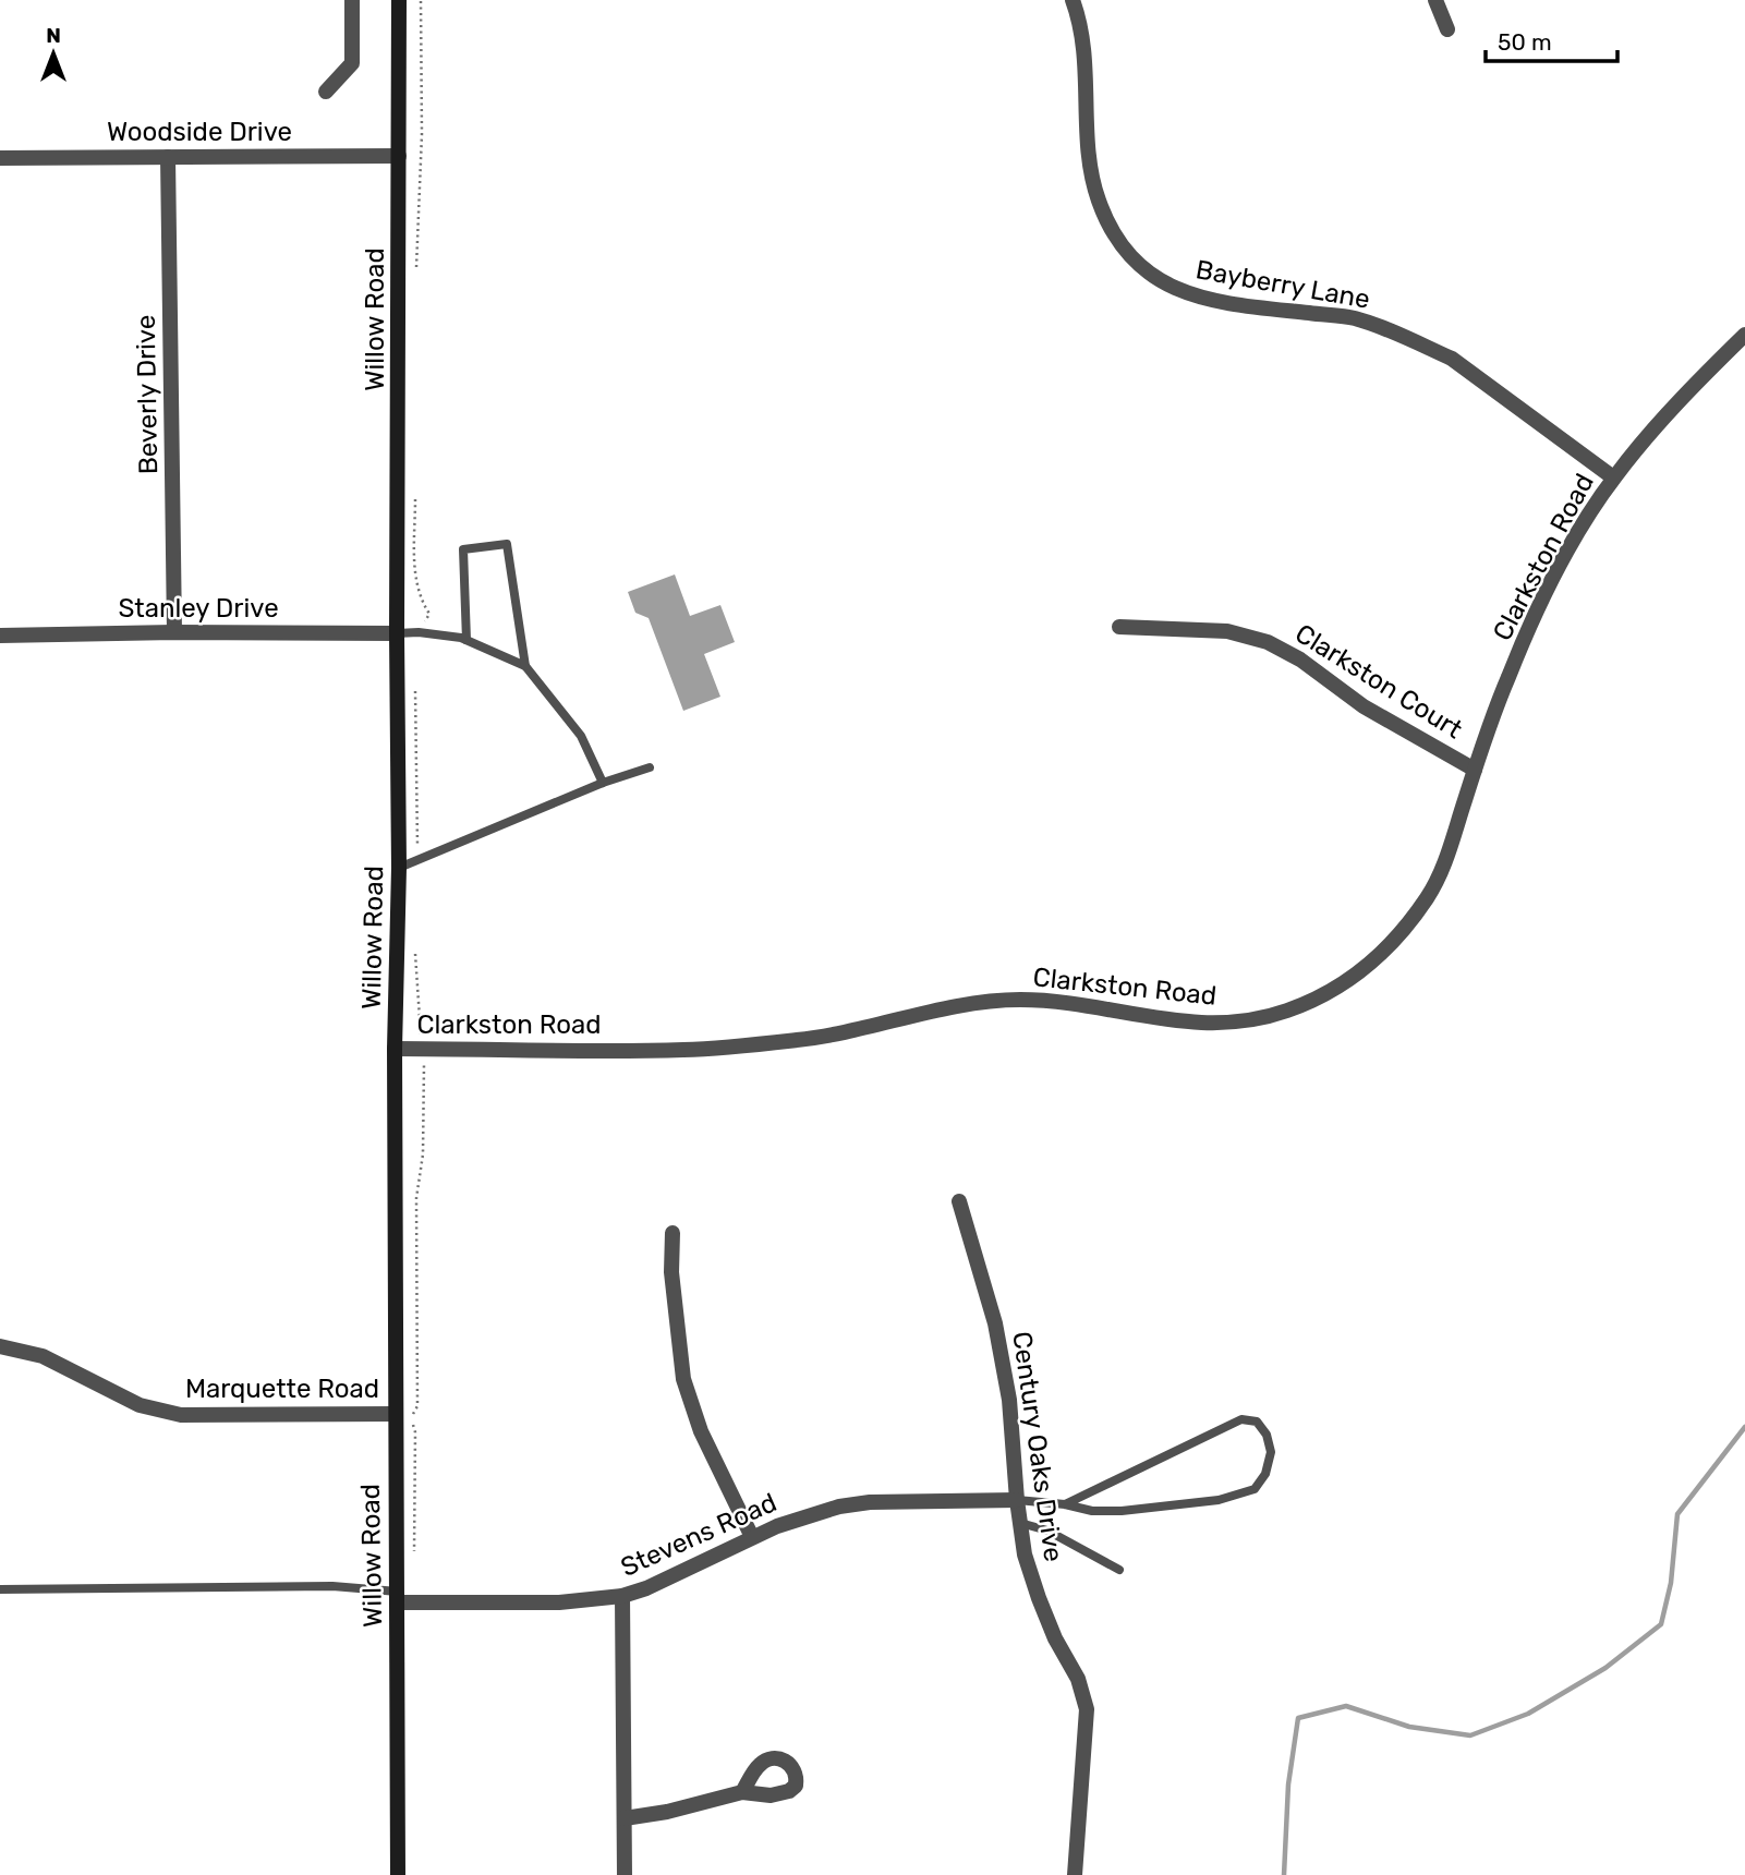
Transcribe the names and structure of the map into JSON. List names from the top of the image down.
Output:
{
  "streets": {
    "street": [
      "Woodside Drive",
      "Bayberry Lane",
      "Willow Road",
      "Beverly Drive",
      "Clarkston Road",
      "Stanley Drive",
      "Clarkston Court",
      "Marquette Road",
      "Century Oaks Drive",
      "Stevens Road"
    ]
  },
  "crossings": [
    ["Woodside Drive", "Willow Road"],
    ["Woodside Drive", "Beverly Drive"],
    ["Bayberry Lane", "Clarkston Road"],
    ["Willow Road", "Clarkston Road"],
    ["Willow Road", "Stanley Drive"],
    ["Willow Road", "Marquette Road"],
    ["Willow Road", "Stevens Road"],
    ["Beverly Drive", "Stanley Drive"],
    ["Clarkston Road", "Clarkston Court"],
    ["Century Oaks Drive", "Stevens Road"]
  ],
  "scale_bar": "50 m",
  "north": "top"
}
